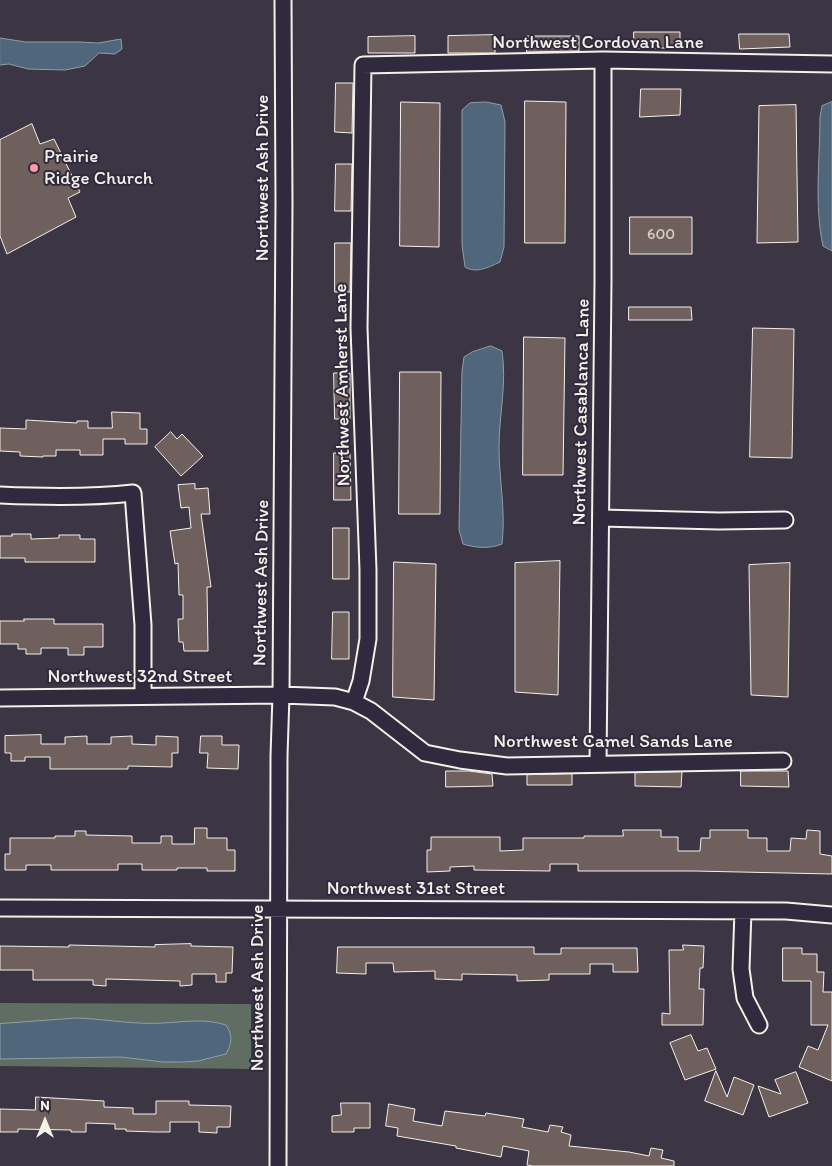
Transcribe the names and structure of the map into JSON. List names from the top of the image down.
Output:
{
  "streets": {
    "street": [
      "Northwest Cordovan Lane",
      "Northwest Ash Drive",
      "Northwest Amherst Lane",
      "Northwest Casablanca Lane",
      "Northwest 32nd Street",
      "Northwest Camel Sands Lane",
      "Northwest 31st Street"
    ]
  },
  "crossings": [
    ["Northwest Cordovan Lane", "Northwest Amherst Lane"],
    ["Northwest Cordovan Lane", "Northwest Casablanca Lane"],
    ["Northwest Ash Drive", "Northwest 32nd Street"],
    ["Northwest Ash Drive", "Northwest Camel Sands Lane"],
    ["Northwest Ash Drive", "Northwest 31st Street"],
    ["Northwest Amherst Lane", "Northwest Camel Sands Lane"],
    ["Northwest Casablanca Lane", "Northwest Camel Sands Lane"],
    ["Northwest 32nd Street", "Northwest Camel Sands Lane"]
  ],
  "places": ["Prairie Ridge Church"],
  "house_numbers": ["600"],
  "north": "top"
}
